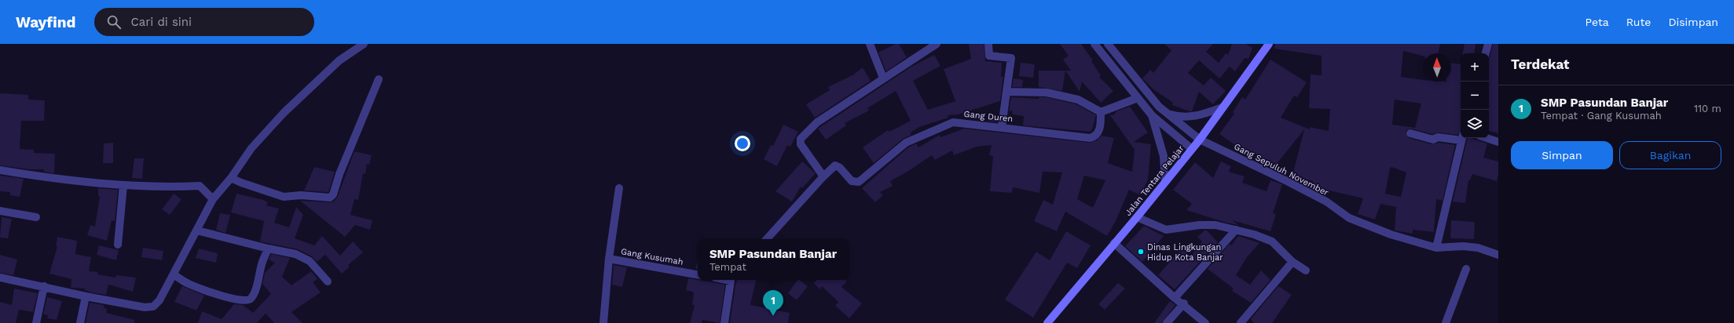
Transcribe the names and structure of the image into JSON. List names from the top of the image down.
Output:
{
  "streets": {
    "main road": ["Jalan Tentara Pelajar"],
    "street": ["Gang Duren", "Gang Sepuluh November", "Gang Kusumah"]
  },
  "crossings": [
    ["Gang Sepuluh November", "Jalan Tentara Pelajar"]
  ],
  "places": ["Dinas Lingkungan Hidup Kota Banjar"],
  "north": "top",
  "page": {
    "header": "Wayfind",
    "search": "Cari di sini",
    "nav": ["Peta", "Rute", "Disimpan"],
    "heading": "Terdekat",
    "map_buttons": ["+", "−"],
    "list": [
      {
        "mark": "1",
        "name": "SMP Pasundan Banjar",
        "note": "Tempat · Gang Kusumah",
        "value": "110 m"
      }
    ],
    "buttons": ["Simpan", "Bagikan"],
    "popup": ["SMP Pasundan Banjar", "Tempat"],
    "pins": "1"
  }
}
